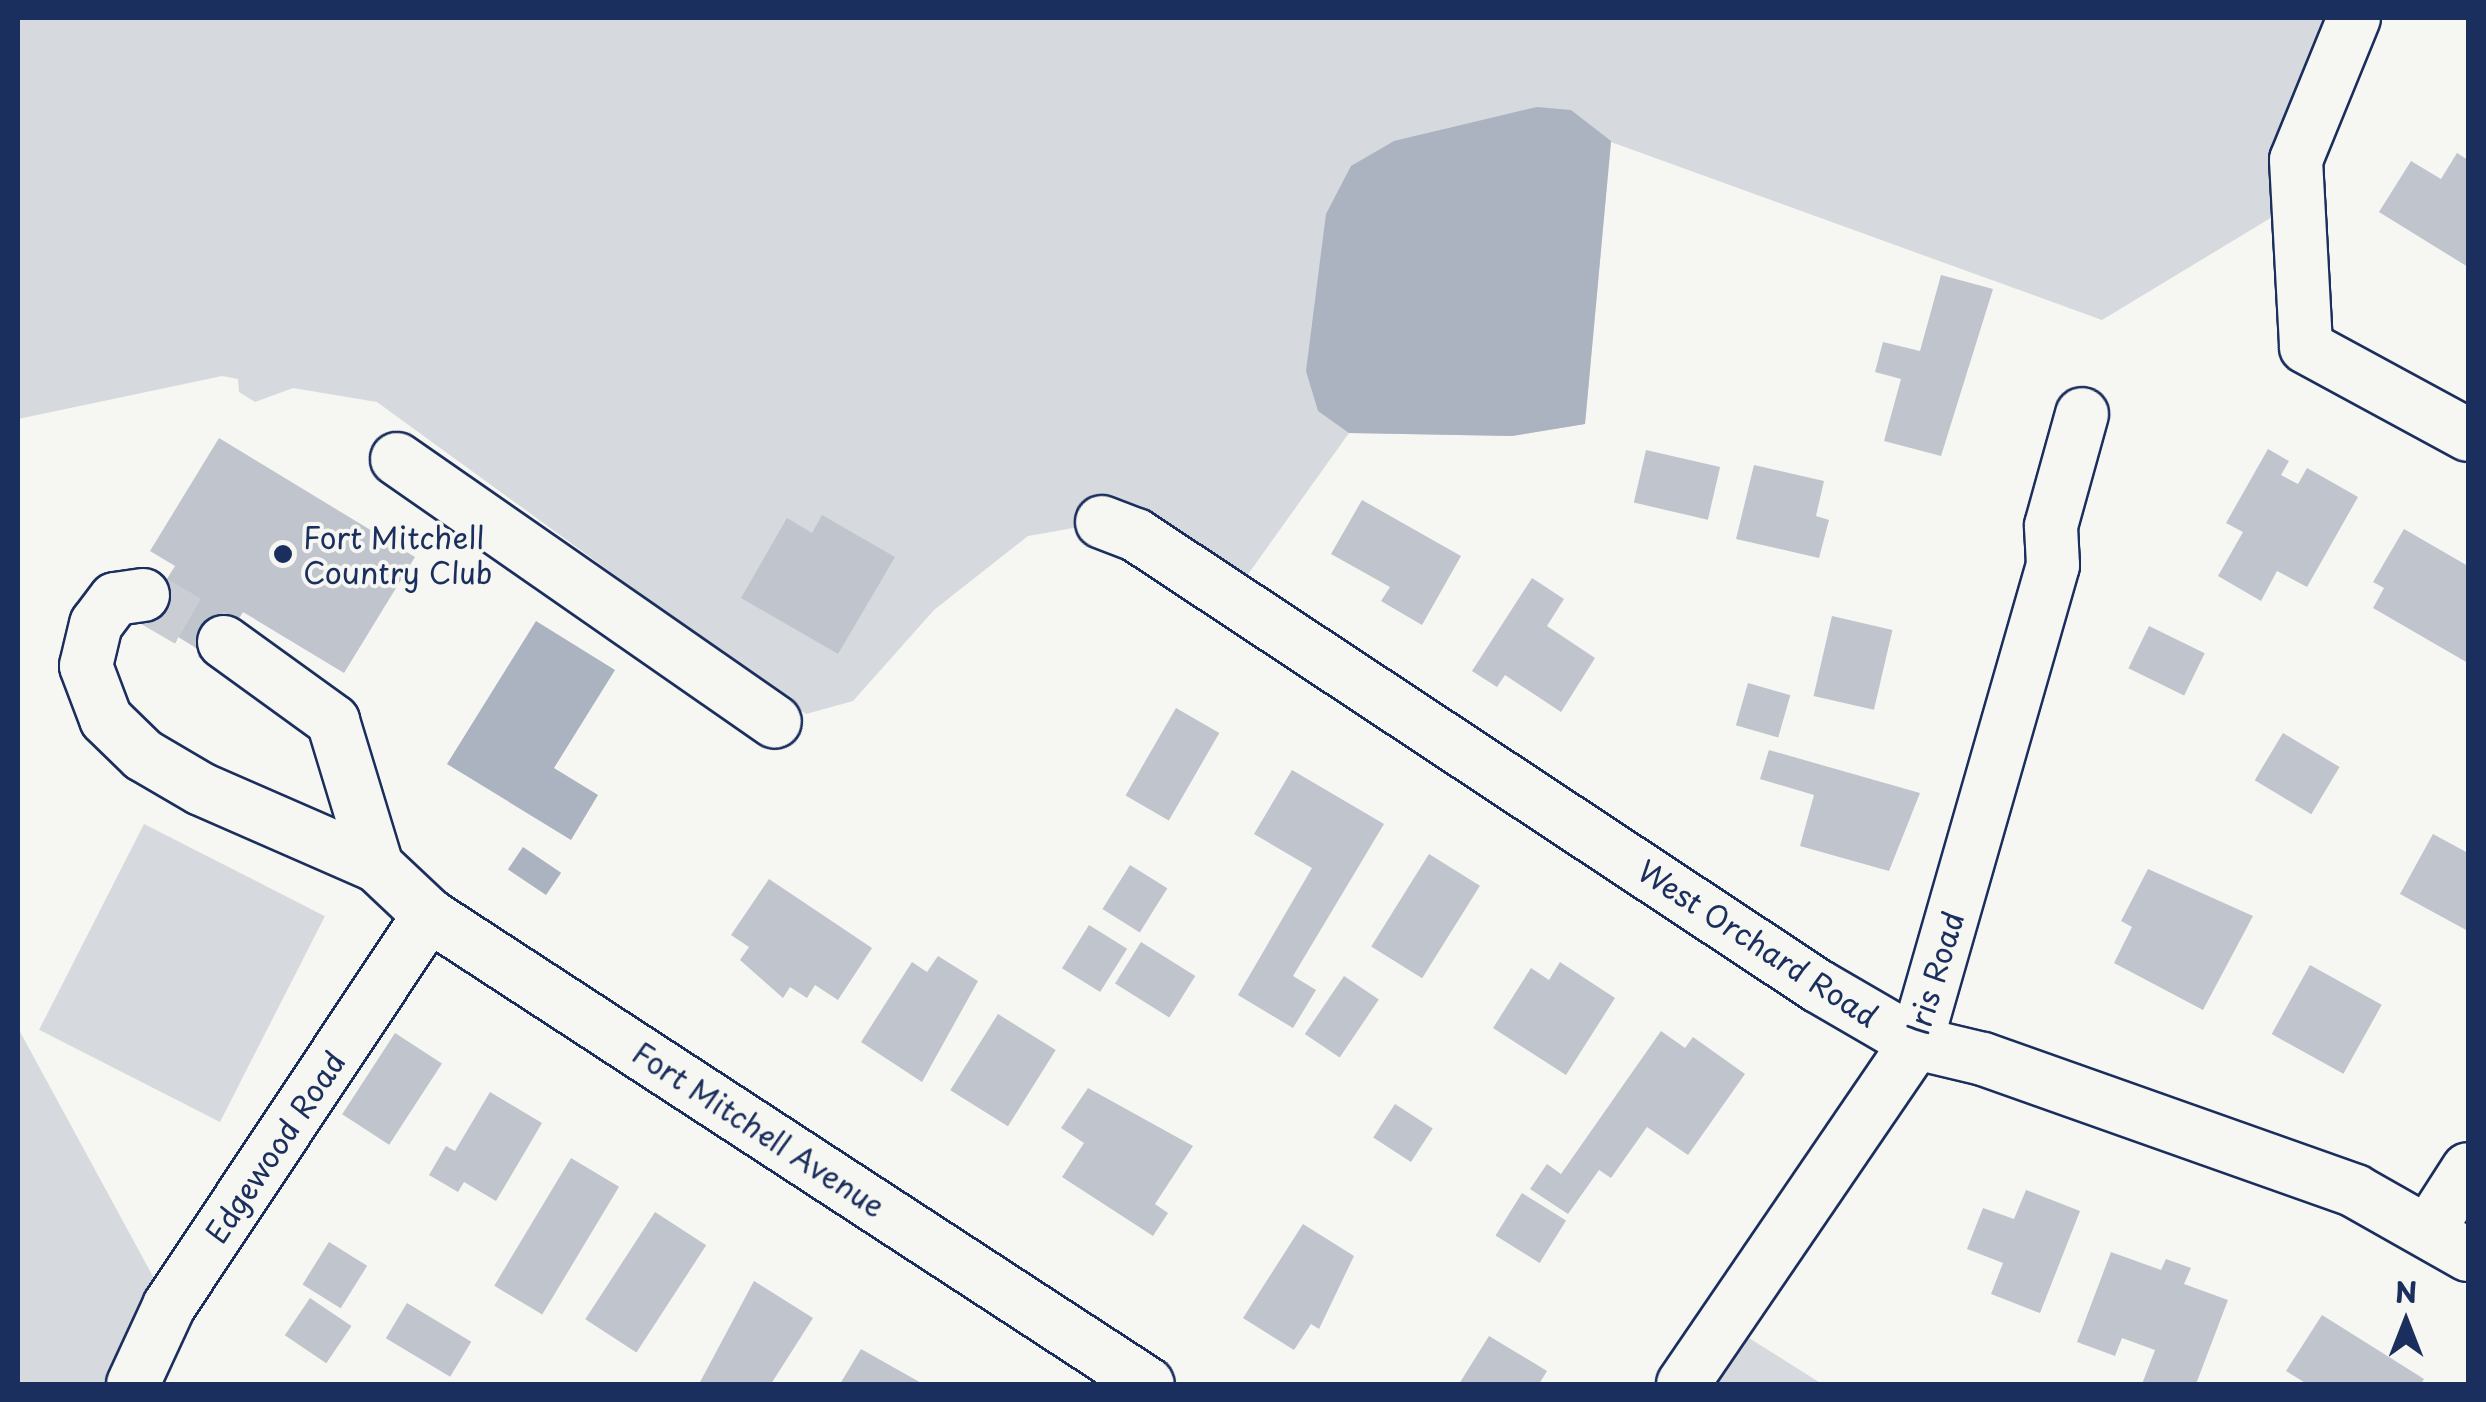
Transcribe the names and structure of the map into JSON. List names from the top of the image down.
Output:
{
  "streets": {
    "street": [
      "West Orchard Road",
      "Iris Road",
      "Fort Mitchell Avenue",
      "Edgewood Road"
    ]
  },
  "crossings": [
    ["West Orchard Road", "Iris Road"],
    ["Fort Mitchell Avenue", "Edgewood Road"]
  ],
  "places": ["Fort Mitchell Country Club"],
  "north": "top"
}
